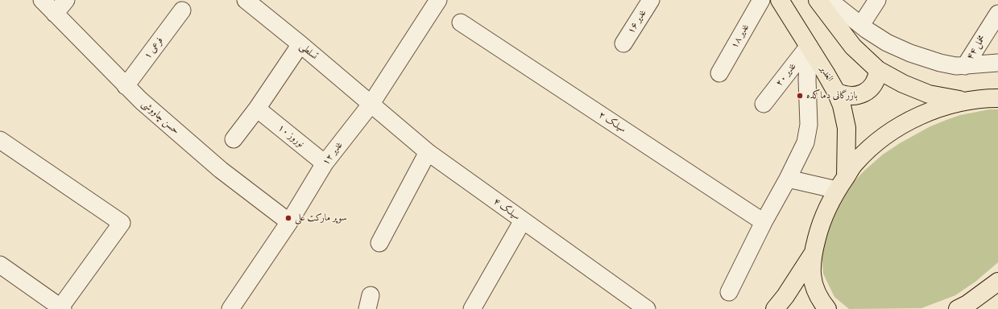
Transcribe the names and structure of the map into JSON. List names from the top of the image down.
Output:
{
  "streets": {
    "main road": ["الغدیر"],
    "street": [
      "غدیر ۱۶",
      "غدیر ۱۸",
      "مخمل ۴۴",
      "فرعی ۱",
      "تسلطی",
      "غدیر ۲۰",
      "حسن چاووشی",
      "سیلک ۲",
      "نوروز ۱۰",
      "غدیر ۱۲",
      "سیلک ۴"
    ]
  },
  "crossings": [
    ["فرعی ۱", "حسن چاووشی"],
    ["تسلطی", "غدیر ۱۲"],
    ["تسلطی", "سیلک ۴"],
    ["الغدیر", "غدیر ۲۰"],
    ["حسن چاووشی", "غدیر ۱۲"],
    ["نوروز ۱۰", "غدیر ۱۲"],
    ["غدیر ۱۲", "سیلک ۴"]
  ],
  "places": ["بازرگانی دماکده", "سوپر مارکت علی"]
}
